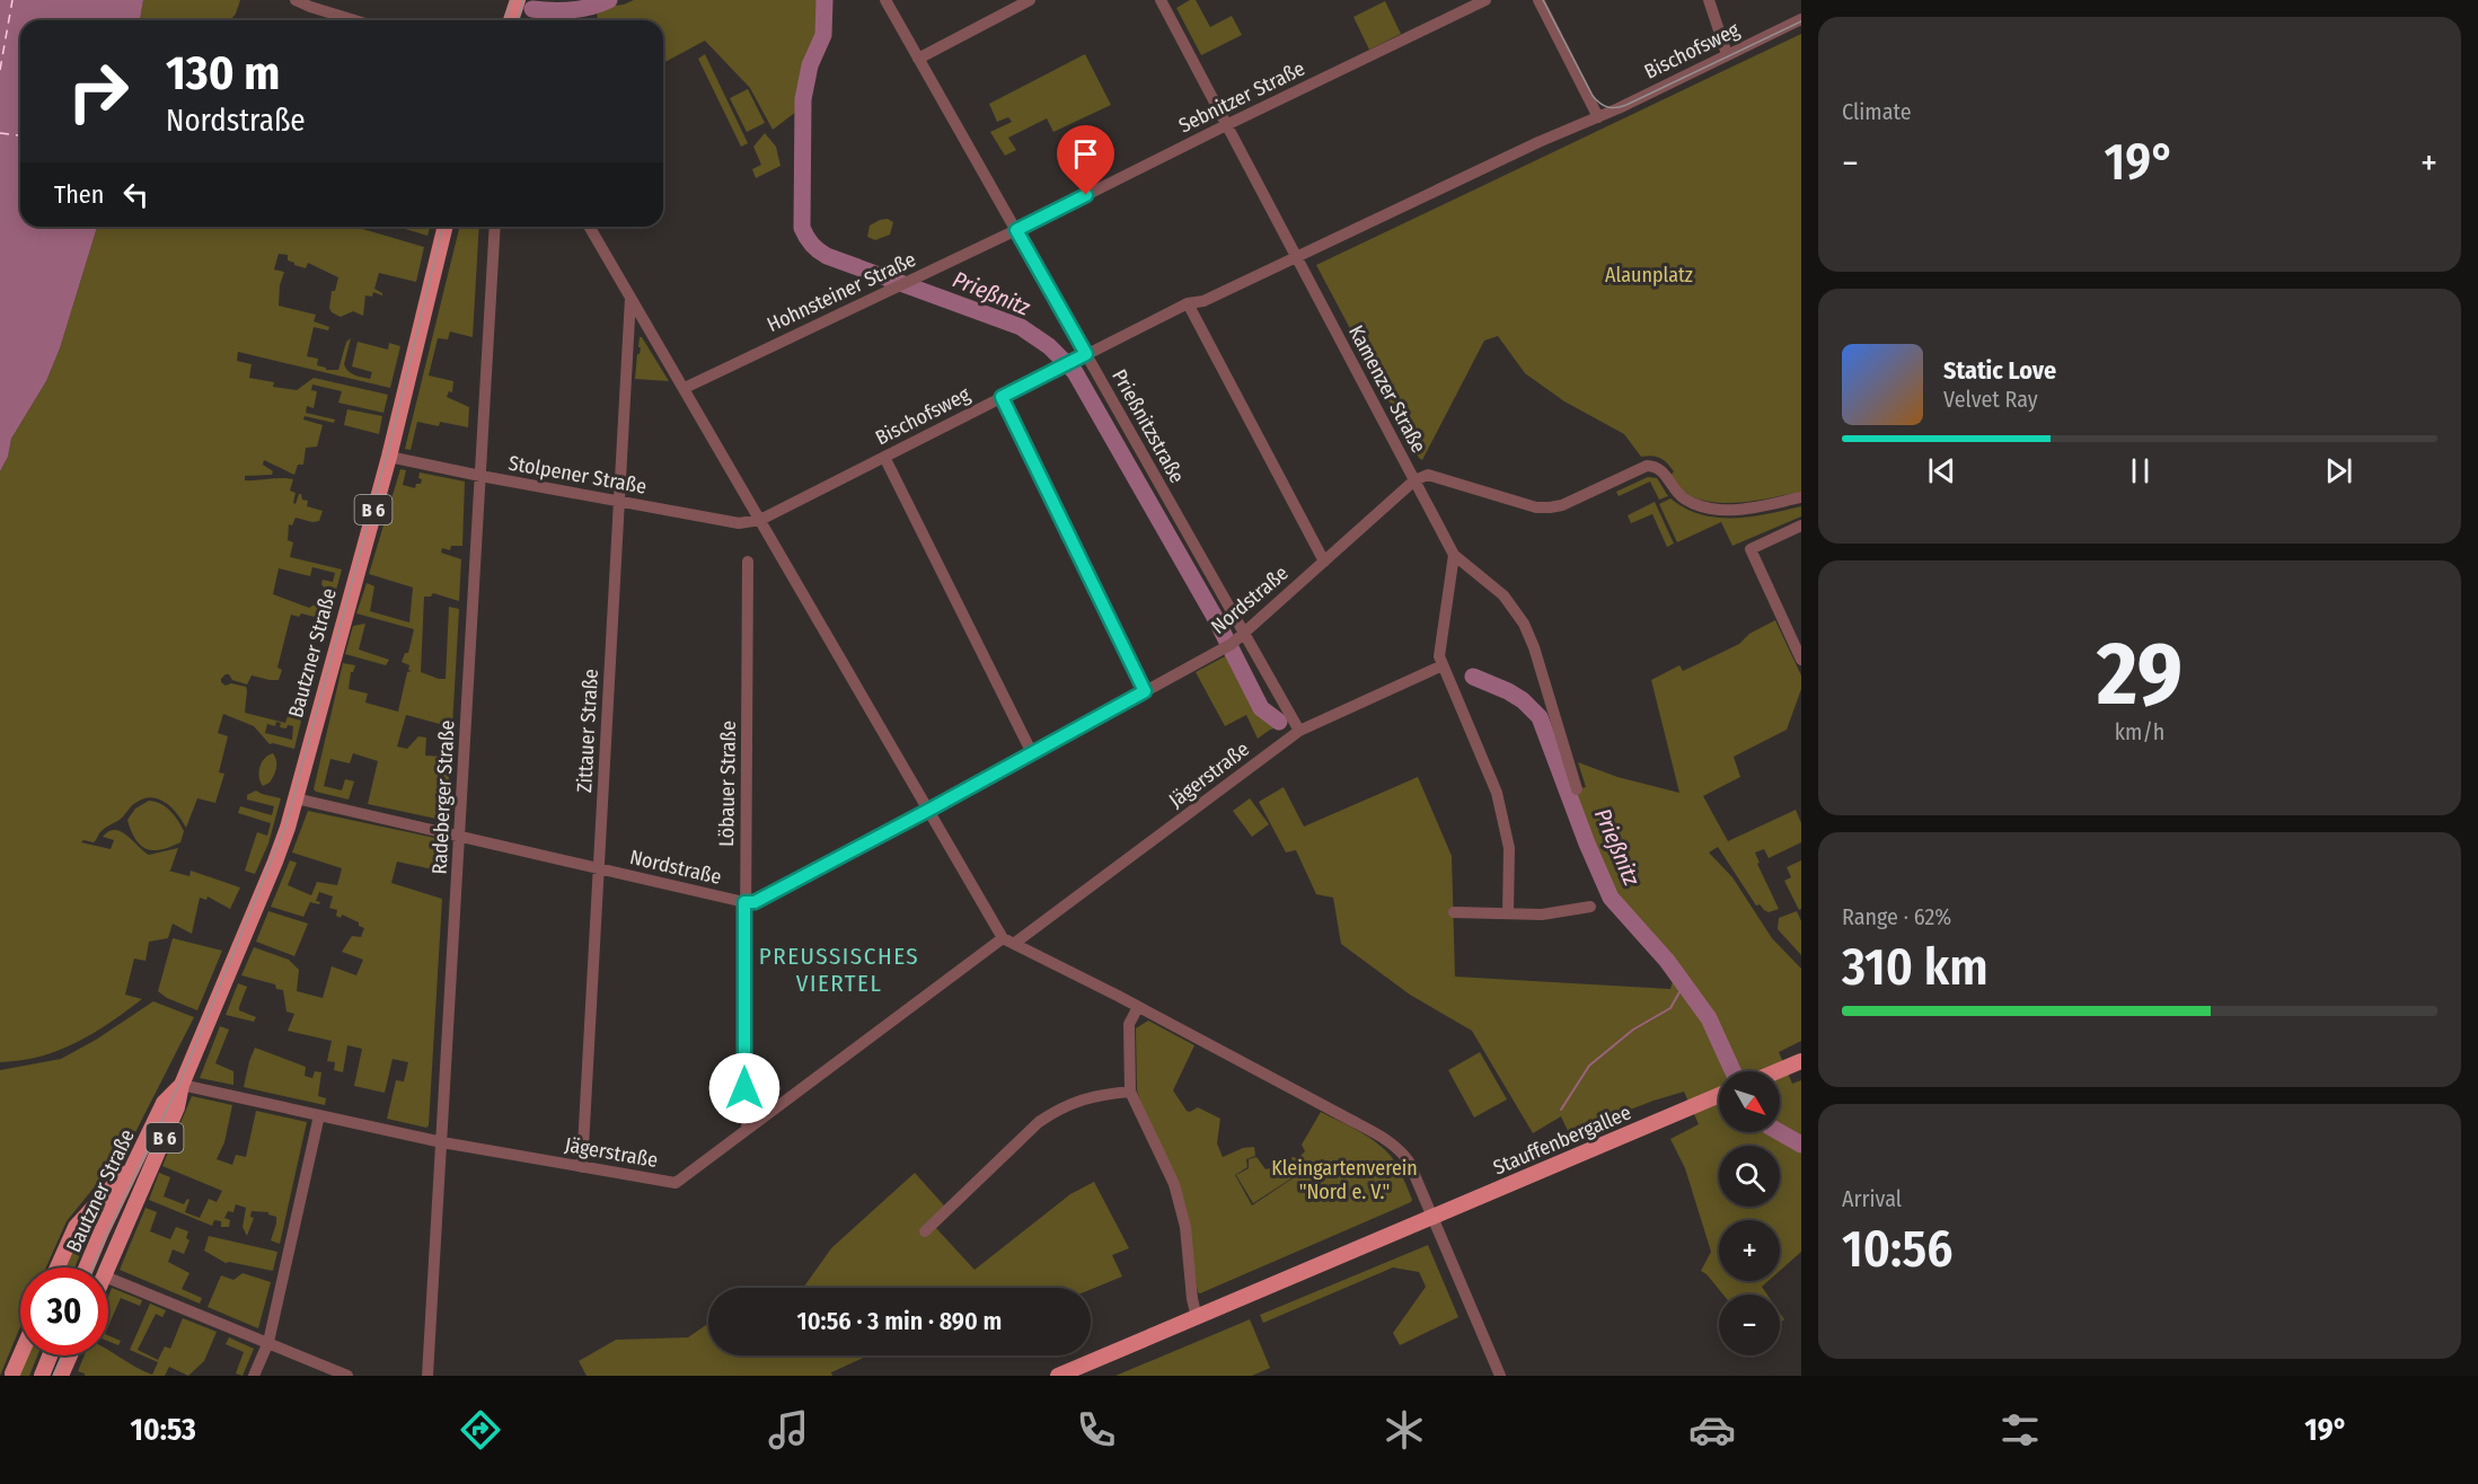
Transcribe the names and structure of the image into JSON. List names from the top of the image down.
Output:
{
  "streets": {
    "main road": ["B 6", "Bautzner Straße", "Stauffenbergallee"],
    "street": [
      "Bischofsweg",
      "Sebnitzer Straße",
      "Hohnsteiner Straße",
      "Kamenzer Straße",
      "Prießnitzstraße",
      "Stolpener Straße",
      "Nordstraße",
      "Zittauer Straße",
      "Jägerstraße",
      "Löbauer Straße",
      "Radeberger Straße"
    ]
  },
  "crossings": [
    ["Bischofsweg", "Kamenzer Straße"],
    ["Bischofsweg", "Prießnitzstraße"],
    ["Bischofsweg", "Stolpener Straße"],
    ["Sebnitzer Straße", "Hohnsteiner Straße"],
    ["Sebnitzer Straße", "Kamenzer Straße"],
    ["Sebnitzer Straße", "Prießnitzstraße"],
    ["Hohnsteiner Straße", "Prießnitzstraße"],
    ["Kamenzer Straße", "Nordstraße"],
    ["Prießnitzstraße", "Nordstraße"],
    ["Prießnitzstraße", "Jägerstraße"],
    ["Stolpener Straße", "Bautzner Straße"],
    ["Stolpener Straße", "Zittauer Straße"],
    ["Stolpener Straße", "Radeberger Straße"],
    ["Nordstraße", "Bautzner Straße"],
    ["Nordstraße", "Zittauer Straße"],
    ["Nordstraße", "Löbauer Straße"],
    ["Nordstraße", "Radeberger Straße"],
    ["Bautzner Straße", "Jägerstraße"],
    ["Zittauer Straße", "Jägerstraße"],
    ["Jägerstraße", "Löbauer Straße"],
    ["Jägerstraße", "Radeberger Straße"]
  ],
  "districts": ["PREUSSISCHES VIERTEL"],
  "water": ["Prießnitz"],
  "parks": ["Alaunplatz", "Kleingartenverein \"Nord e. V.\""],
  "north": "bottom right",
  "page": {
    "tile": [
      "Climate",
      ["29", "km/h"],
      ["Range · 62%", "310 km"],
      ["Arrival", "10:56"]
    ],
    "turn": ["130 m", "Nordstraße"],
    "heat": ["−", "19°", "+"],
    "then": "Then",
    "song": ["Static Love", "Velvet Ray"],
    "map_buttons": ["+", "−"],
    "limit": "30",
    "trip": "10:56 · 3 min · 890 m",
    "tabs": ["10:53", "19°"]
  }
}
